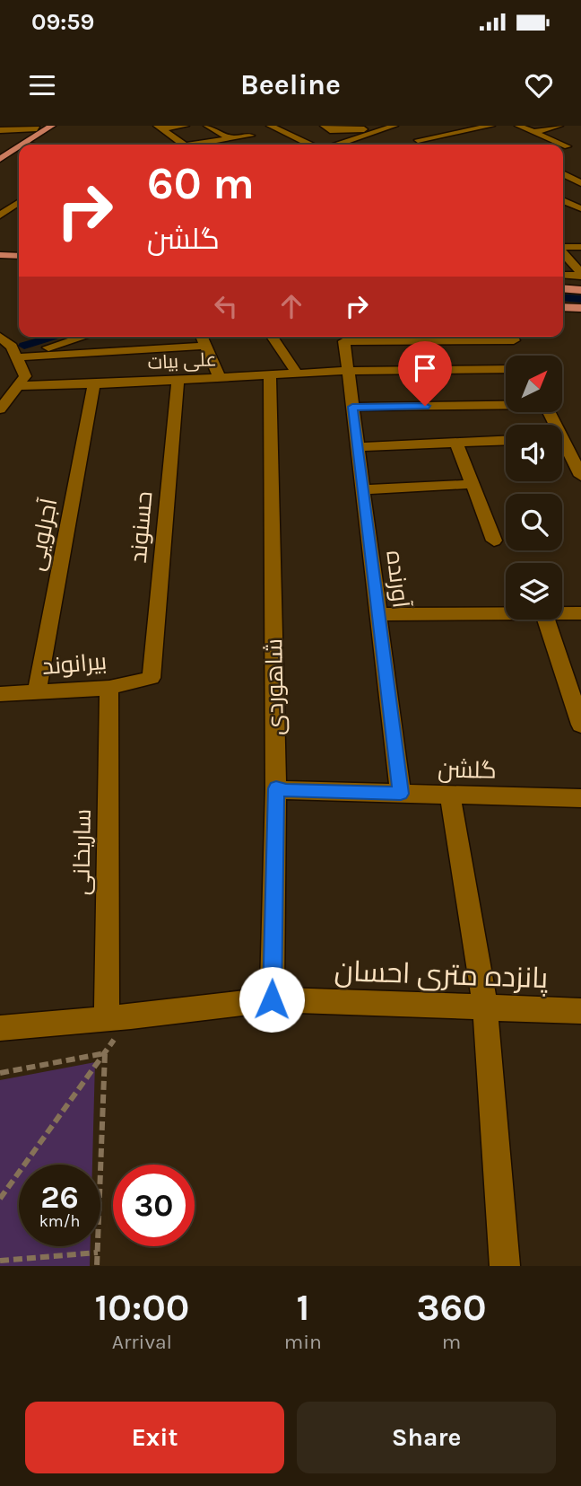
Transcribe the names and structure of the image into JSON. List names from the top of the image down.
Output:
{
  "streets": {
    "street": [
      "علی بیات",
      "حسنوند",
      "آجرلویی",
      "آورنده",
      "بیرانوند",
      "شاهوردی",
      "گلشن",
      "ساریخانی",
      "پانزده متری احسان"
    ]
  },
  "crossings": [
    ["علی بیات", "حسنوند"],
    ["علی بیات", "آجرلویی"],
    ["علی بیات", "آورنده"],
    ["علی بیات", "شاهوردی"],
    ["حسنوند", "بیرانوند"],
    ["آجرلویی", "بیرانوند"],
    ["آورنده", "گلشن"],
    ["بیرانوند", "ساریخانی"],
    ["شاهوردی", "گلشن"],
    ["شاهوردی", "پانزده متری احسان"],
    ["ساریخانی", "پانزده متری احسان"]
  ],
  "north": "top right",
  "page": {
    "status": "09:59",
    "header": "Beeline",
    "turn": ["60 m", "گلشن"],
    "speed": "26 km/h",
    "limit": "30",
    "eta": [
      "10:00",
      "Arrival",
      "1",
      "min",
      "360",
      "m"
    ],
    "buttons": ["Exit", "Share"]
  }
}
